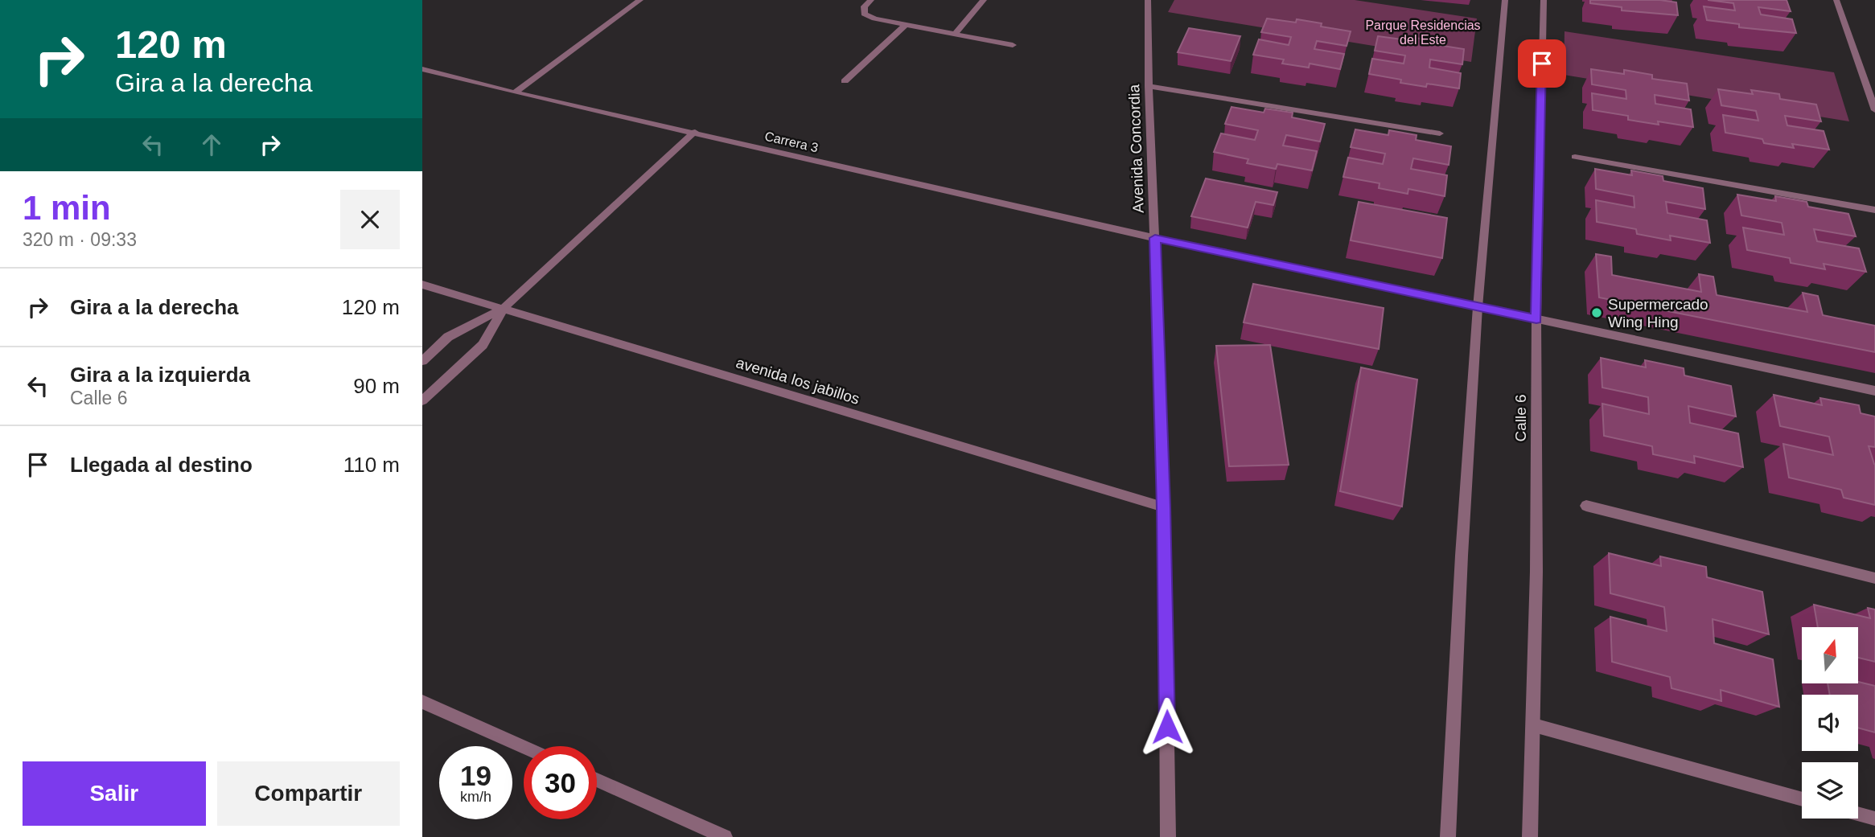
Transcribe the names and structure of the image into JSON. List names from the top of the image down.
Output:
{
  "streets": {
    "street": [
      "Carrera 3",
      "Avenida Concordia",
      "avenida los jabillos",
      "Calle 6"
    ]
  },
  "crossings": [
    ["Carrera 3", "Avenida Concordia"],
    ["Carrera 3", "Calle 6"],
    ["Avenida Concordia", "avenida los jabillos"]
  ],
  "parks": ["Parque Residencias del Este"],
  "places": ["Supermercado Wing Hing"],
  "north": "top",
  "page": {
    "turn": ["120 m", "Gira a la derecha"],
    "heading": ["1 min", "320 m · 09:33"],
    "list": [
      {
        "name": "Gira a la derecha",
        "value": "120 m"
      },
      {
        "name": "Gira a la izquierda",
        "note": "Calle 6",
        "value": "90 m"
      },
      {
        "name": "Llegada al destino",
        "value": "110 m"
      }
    ],
    "speed": "19 km/h",
    "limit": "30",
    "buttons": ["Salir", "Compartir"]
  }
}
